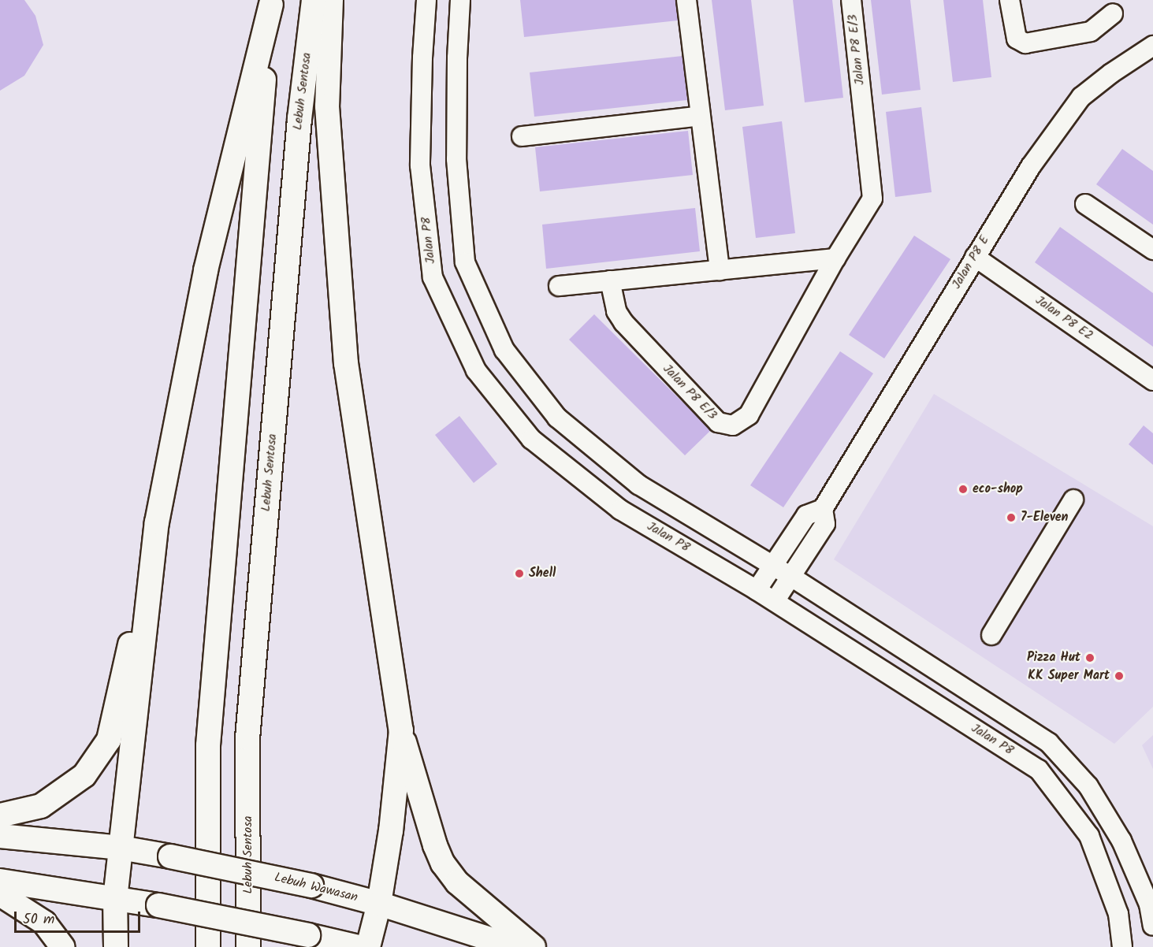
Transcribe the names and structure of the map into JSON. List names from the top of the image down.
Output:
{
  "streets": {
    "main road": ["Lebuh Sentosa", "Lebuh Wawasan"],
    "street": [
      "Jalan P8 E/3",
      "Jalan P8",
      "Jalan P8 E",
      "Jalan P8 E2"
    ]
  },
  "crossings": [
    ["Jalan P8 E", "Jalan P8 E2"]
  ],
  "places": [
    "eco-shop",
    "7-Eleven",
    "Shell",
    "Pizza Hut",
    "KK Super Mart"
  ],
  "scale_bar": "50 m"
}
